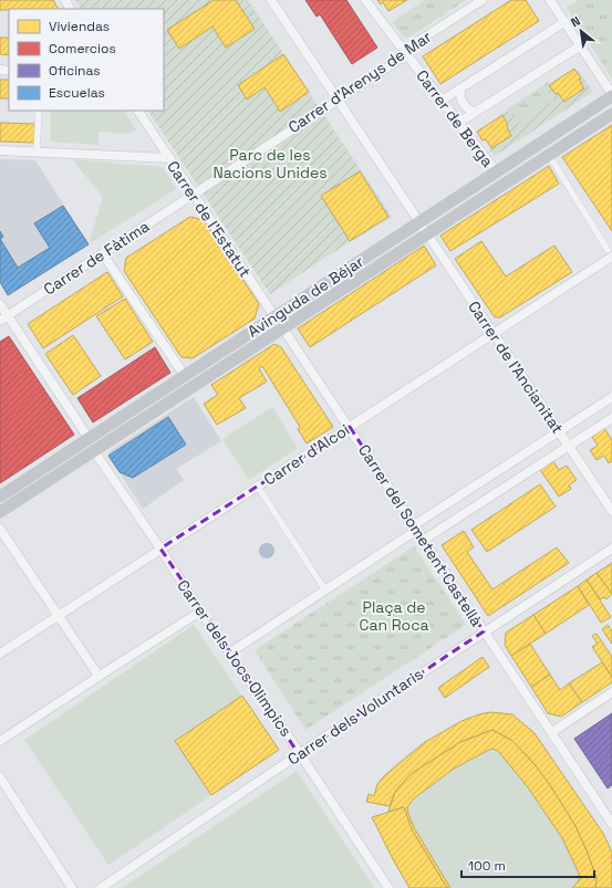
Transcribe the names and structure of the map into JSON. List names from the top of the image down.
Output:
{
  "streets": {
    "main road": ["Carrer de l'Estatut", "Avinguda de Béjar"],
    "street": [
      "Carrer d'Arenys de Mar",
      "Carrer de Berga",
      "Carrer de Fàtima",
      "Carrer de l'Ancianitat",
      "Carrer d'Alcoi",
      "Carrer del Sometent Castellà",
      "Carrer dels Jocs Olimpics",
      "Carrer dels Voluntaris"
    ]
  },
  "crossings": [
    ["Carrer d'Arenys de Mar", "Carrer de Berga"],
    ["Carrer d'Arenys de Mar", "Carrer de l'Estatut"],
    ["Carrer d'Arenys de Mar", "Carrer de Fàtima"],
    ["Carrer d'Arenys de Mar", "Carrer de l'Ancianitat"],
    ["Carrer de Berga", "Avinguda de Béjar"],
    ["Carrer de l'Estatut", "Carrer de Fàtima"],
    ["Carrer de l'Estatut", "Avinguda de Béjar"],
    ["Carrer de l'Estatut", "Carrer del Sometent Castellà"],
    ["Avinguda de Béjar", "Carrer de l'Ancianitat"],
    ["Avinguda de Béjar", "Carrer del Sometent Castellà"],
    ["Avinguda de Béjar", "Carrer dels Jocs Olimpics"],
    ["Carrer de l'Ancianitat", "Carrer d'Alcoi"],
    ["Carrer d'Alcoi", "Carrer del Sometent Castellà"],
    ["Carrer d'Alcoi", "Carrer dels Jocs Olimpics"],
    ["Carrer del Sometent Castellà", "Carrer dels Voluntaris"],
    ["Carrer dels Jocs Olimpics", "Carrer dels Voluntaris"]
  ],
  "parks": ["Parc de les Nacions Unides", "Plaça de Can Roca"],
  "legend": [
    "Viviendas",
    "Comercios",
    "Oficinas",
    "Escuelas"
  ],
  "scale_bar": "100 m",
  "north": "top left"
}
